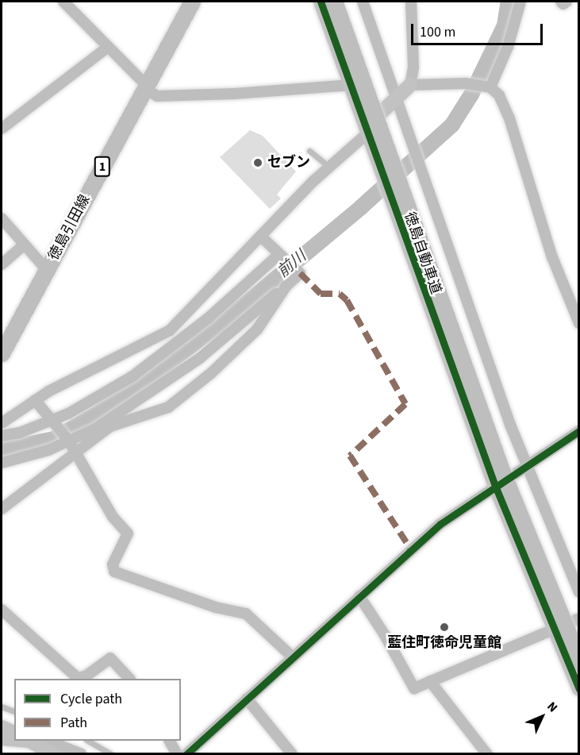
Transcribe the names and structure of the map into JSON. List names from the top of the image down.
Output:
{
  "streets": {
    "highway": ["徳島自動車道"],
    "main road": ["1", "徳島引田線"]
  },
  "water": ["前川"],
  "places": ["セブン", "藍住町徳命児童館"],
  "legend": ["Cycle path", "Path"],
  "scale_bar": "100 m",
  "north": "top right"
}
